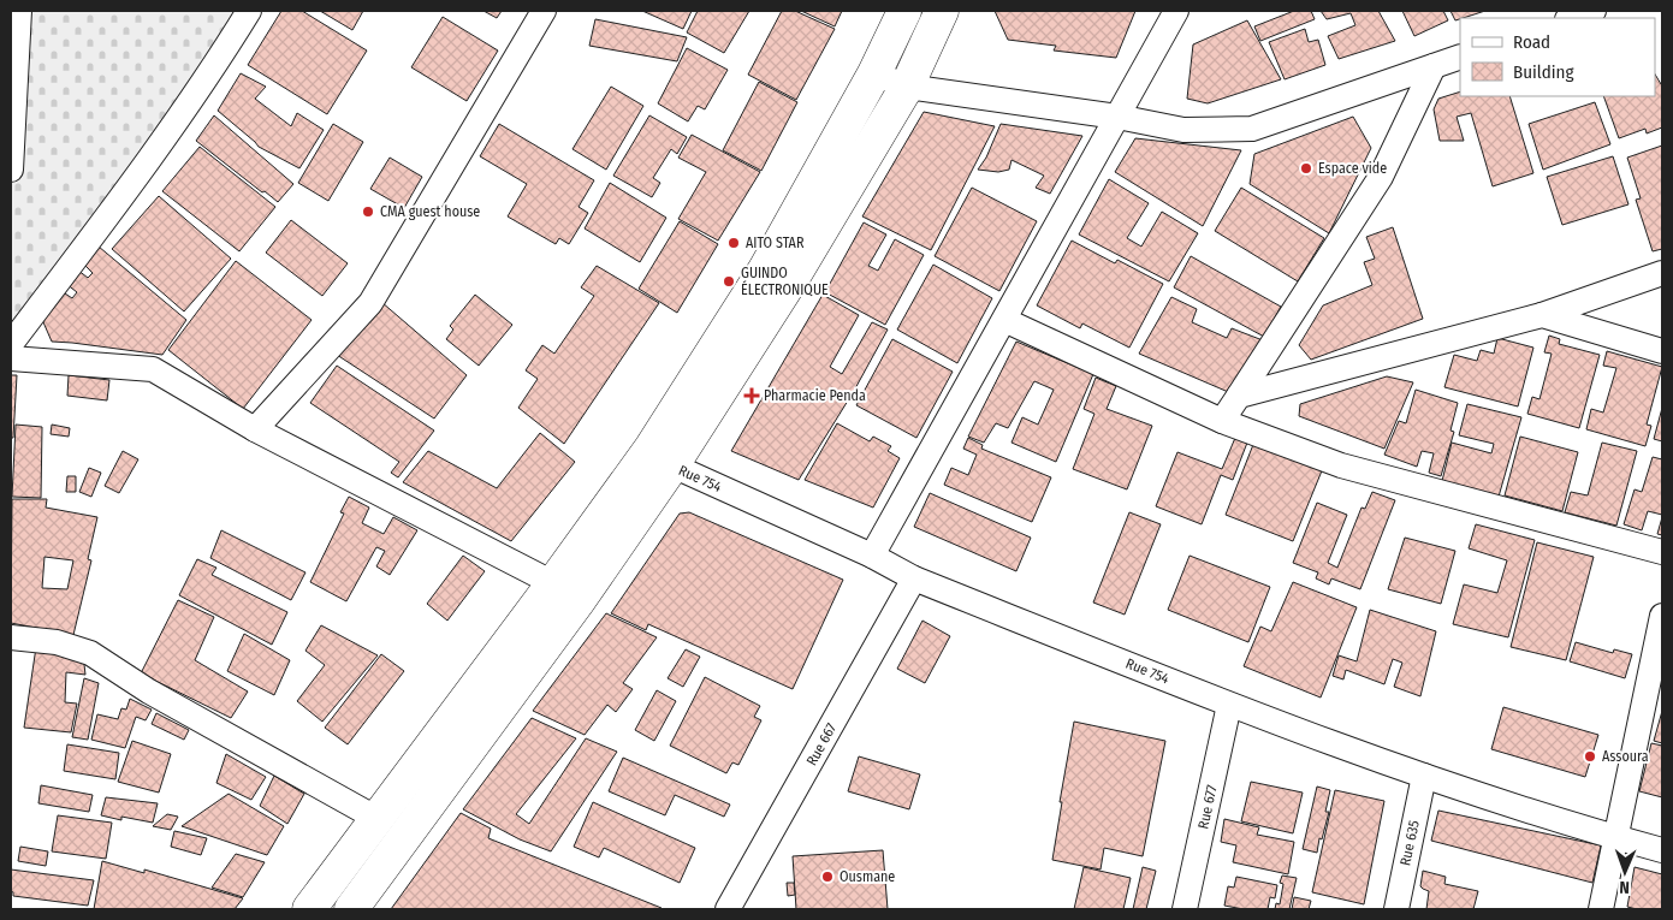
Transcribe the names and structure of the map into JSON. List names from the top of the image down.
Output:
{
  "streets": {
    "street": [
      "Rue 754",
      "Rue 667",
      "Rue 677",
      "Rue 635"
    ]
  },
  "crossings": [
    ["Rue 754", "Rue 667"],
    ["Rue 754", "Rue 677"],
    ["Rue 754", "Rue 635"]
  ],
  "places": {
    "other": [
      "Espace vide",
      "CMA guest house",
      "AITO STAR",
      "GUINDO ÉLECTRONIQUE",
      "Assoura",
      "Ousmane"
    ],
    "health": ["Pharmacie Penda"]
  },
  "legend": ["Road", "Building"],
  "north": "bottom"
}
